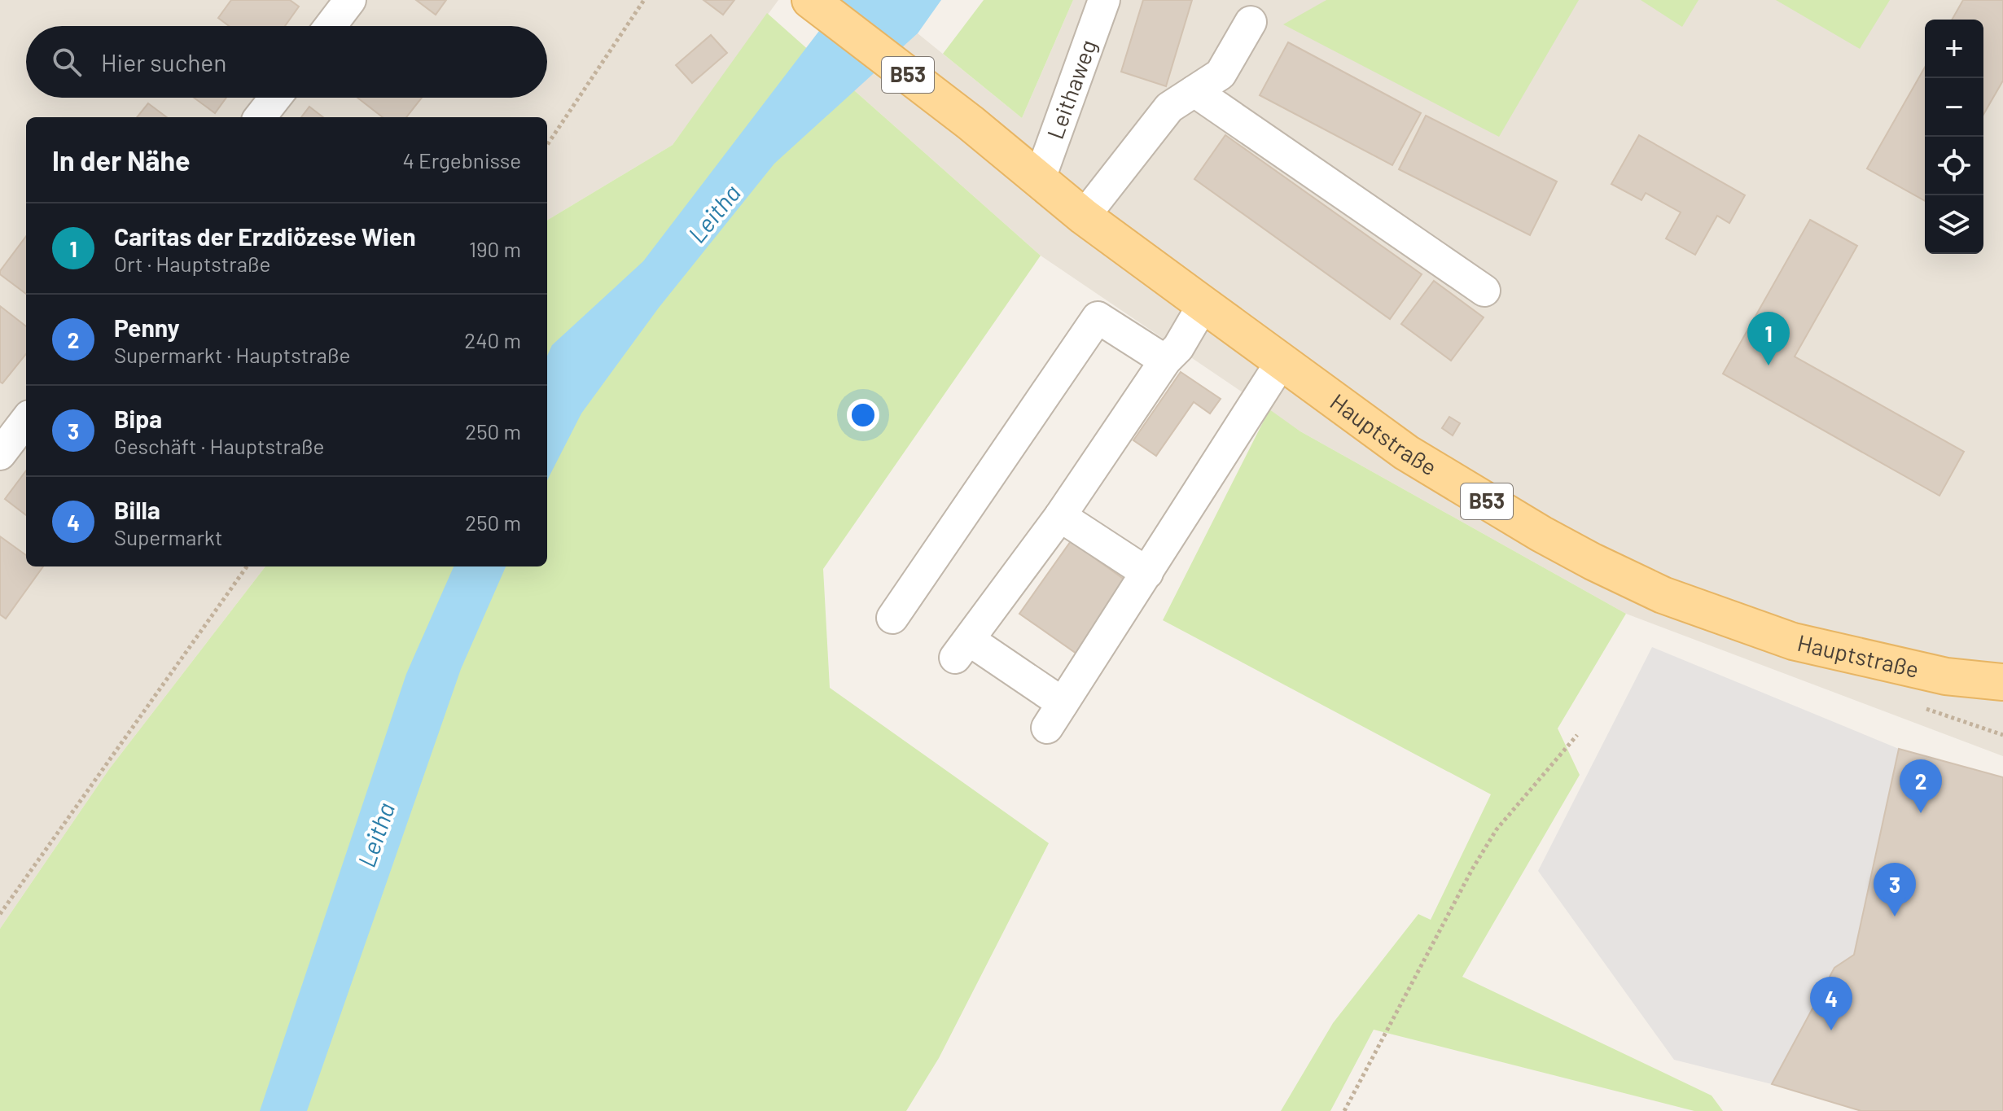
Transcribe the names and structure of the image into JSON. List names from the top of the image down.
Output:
{
  "streets": {
    "main road": ["B53", "Hauptstraße"],
    "street": ["Leithaweg"]
  },
  "crossings": [
    ["Leithaweg", "Hauptstraße"]
  ],
  "water": ["Leitha"],
  "page": {
    "map_buttons": ["+", "−"],
    "search": "Hier suchen",
    "heading": ["In der Nähe", "4 Ergebnisse"],
    "list": [
      {
        "mark": "1",
        "name": "Caritas der Erzdiözese Wien",
        "note": "Ort · Hauptstraße",
        "value": "190 m"
      },
      {
        "mark": "2",
        "name": "Penny",
        "note": "Supermarkt · Hauptstraße",
        "value": "240 m"
      },
      {
        "mark": "3",
        "name": "Bipa",
        "note": "Geschäft · Hauptstraße",
        "value": "250 m"
      },
      {
        "mark": "4",
        "name": "Billa",
        "note": "Supermarkt",
        "value": "250 m"
      }
    ],
    "pins": [
      "1",
      "2",
      "3",
      "4"
    ]
  }
}
